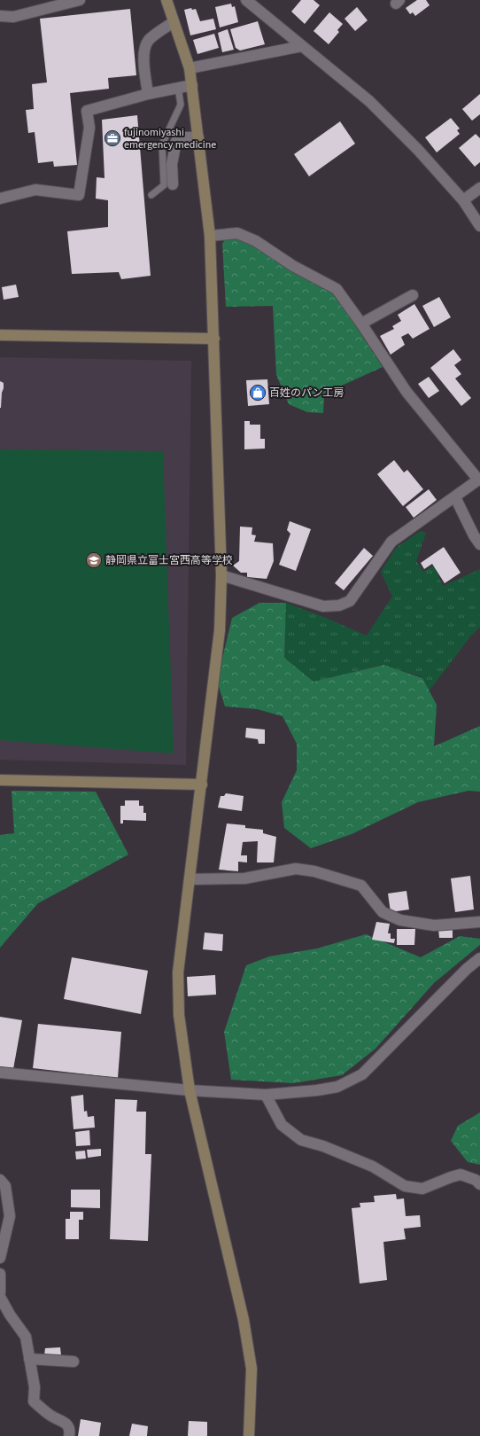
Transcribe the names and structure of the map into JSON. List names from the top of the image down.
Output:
{
  "places": {
    "office": ["fujinomiyashi emergency medicine"],
    "shop": ["百姓のパン工房"],
    "school or university": ["静岡県立富士宮西高等学校"]
  }
}
